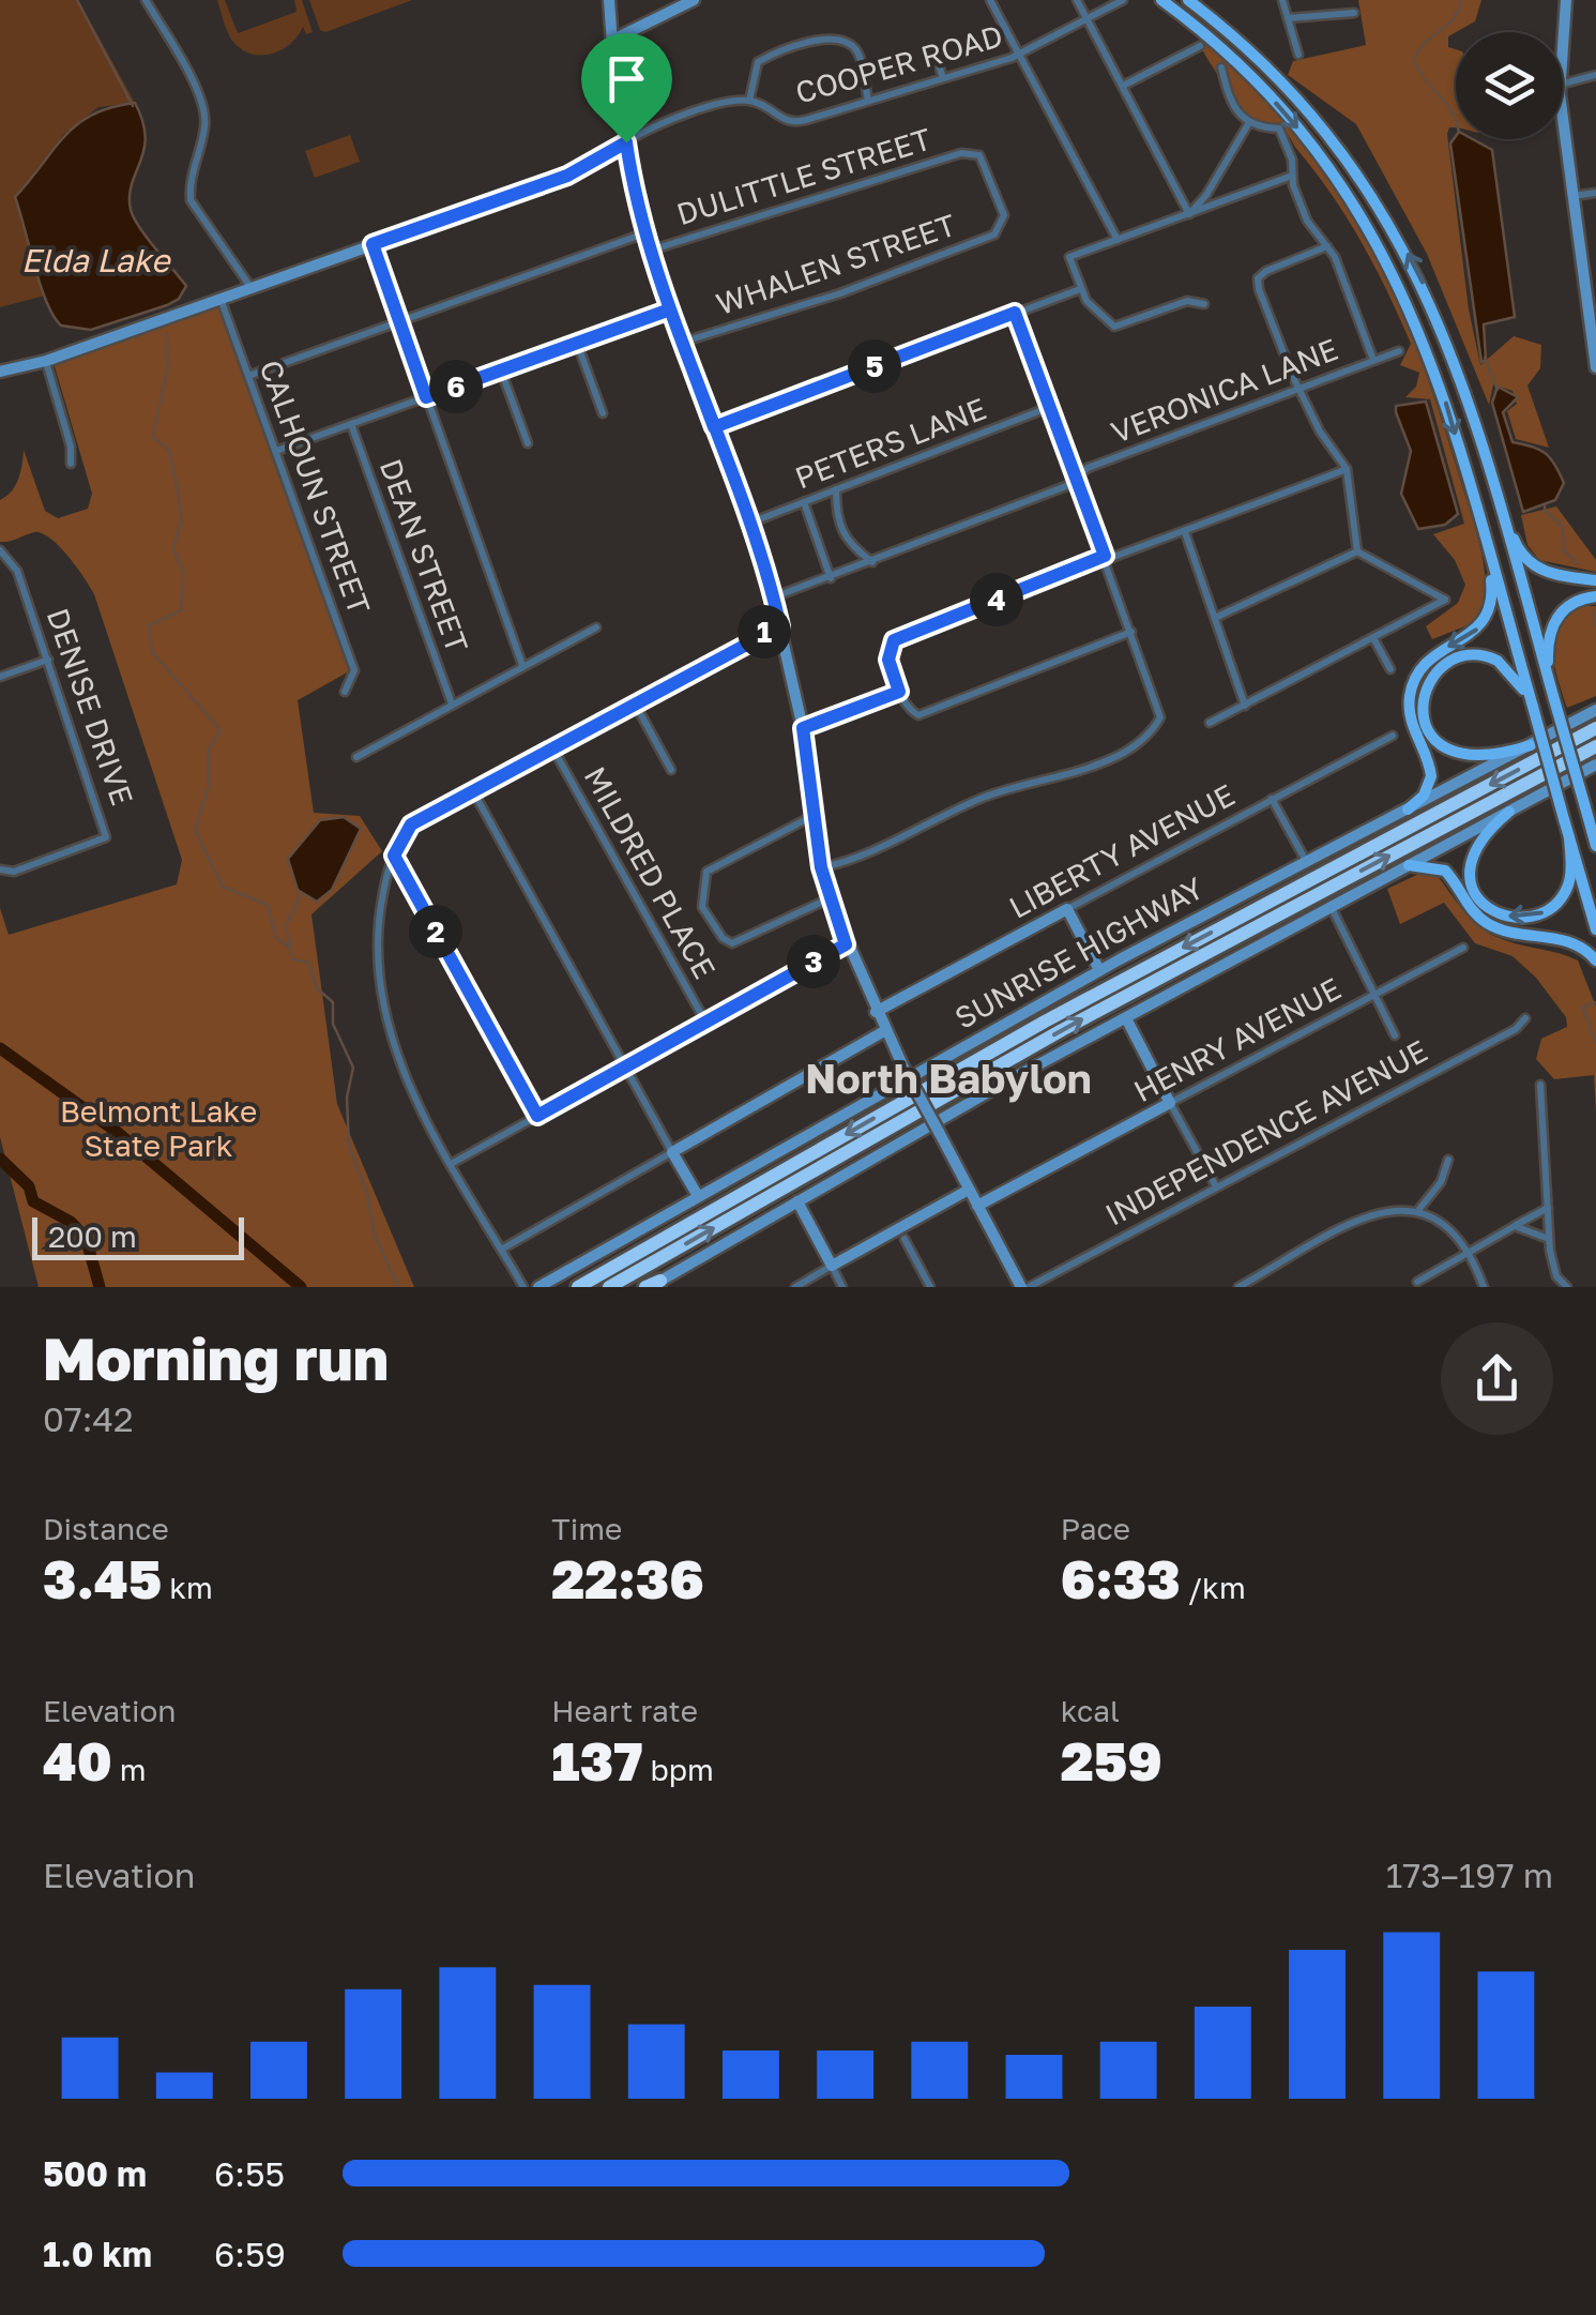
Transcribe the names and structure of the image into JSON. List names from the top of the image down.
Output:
{
  "streets": {
    "highway": ["SUNRISE HIGHWAY"],
    "main road": ["LIBERTY AVENUE", "HENRY AVENUE"],
    "street": [
      "COOPER ROAD",
      "DULITTLE STREET",
      "WHALEN STREET",
      "VERONICA LANE",
      "PETERS LANE",
      "CALHOUN STREET",
      "DEAN STREET",
      "DENISE DRIVE",
      "MILDRED PLACE",
      "INDEPENDENCE AVENUE"
    ]
  },
  "crossings": [
    ["DULITTLE STREET", "WHALEN STREET"]
  ],
  "districts": ["North Babylon"],
  "water": ["Elda Lake"],
  "parks": ["Belmont Lake State Park"],
  "scale_bar": "200 m",
  "page": {
    "pins": [
      "5",
      "6",
      "4",
      "1",
      "2",
      "3"
    ],
    "scale": "200 m",
    "heading": ["Morning run", "07:42"],
    "stats": [
      ["Distance", "3.45 km"],
      ["Time", "22:36"],
      ["Pace", "6:33 /km"],
      ["Elevation", "40 m"],
      ["Heart rate", "137 bpm"],
      ["kcal", "259"]
    ],
    "chart": ["Elevation", "173–197 m"],
    "list": [
      {
        "name": "500 m",
        "note": "6:55"
      },
      {
        "name": "1.0 km",
        "note": "6:59"
      }
    ]
  }
}
